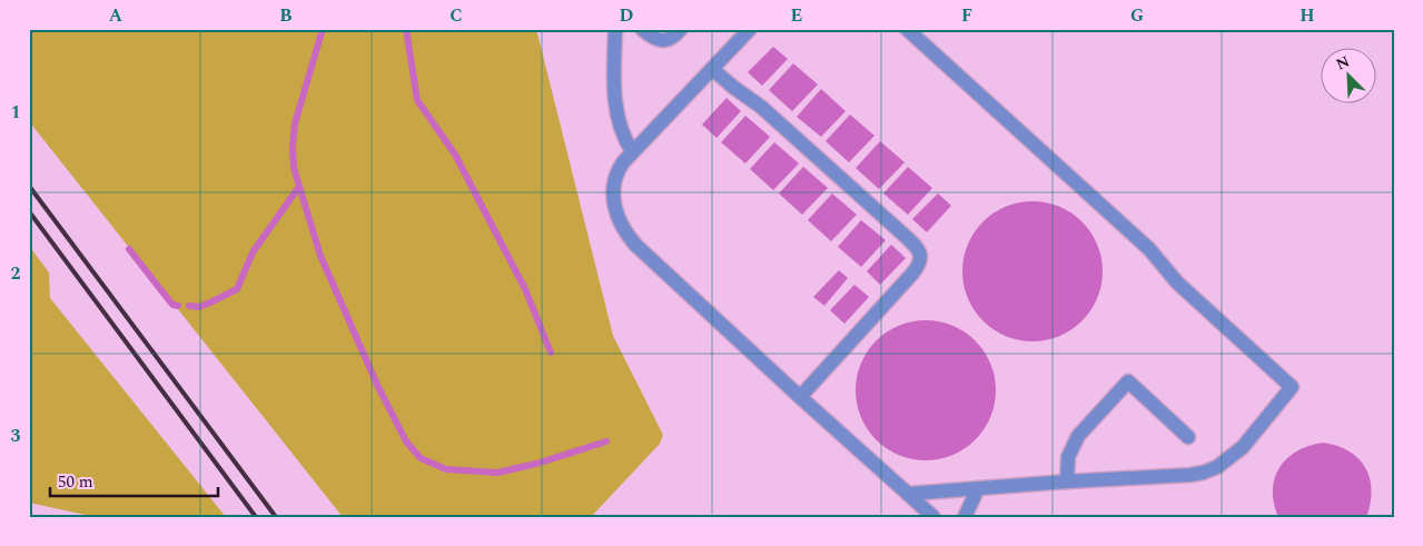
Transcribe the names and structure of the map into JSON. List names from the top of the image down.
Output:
{
  "scale_bar": "50 m",
  "north": "top left",
  "grid": {
    "columns": [
      "A",
      "B",
      "C",
      "D",
      "E",
      "F",
      "G",
      "H"
    ],
    "rows": ["1", "2", "3"]
  }
}
